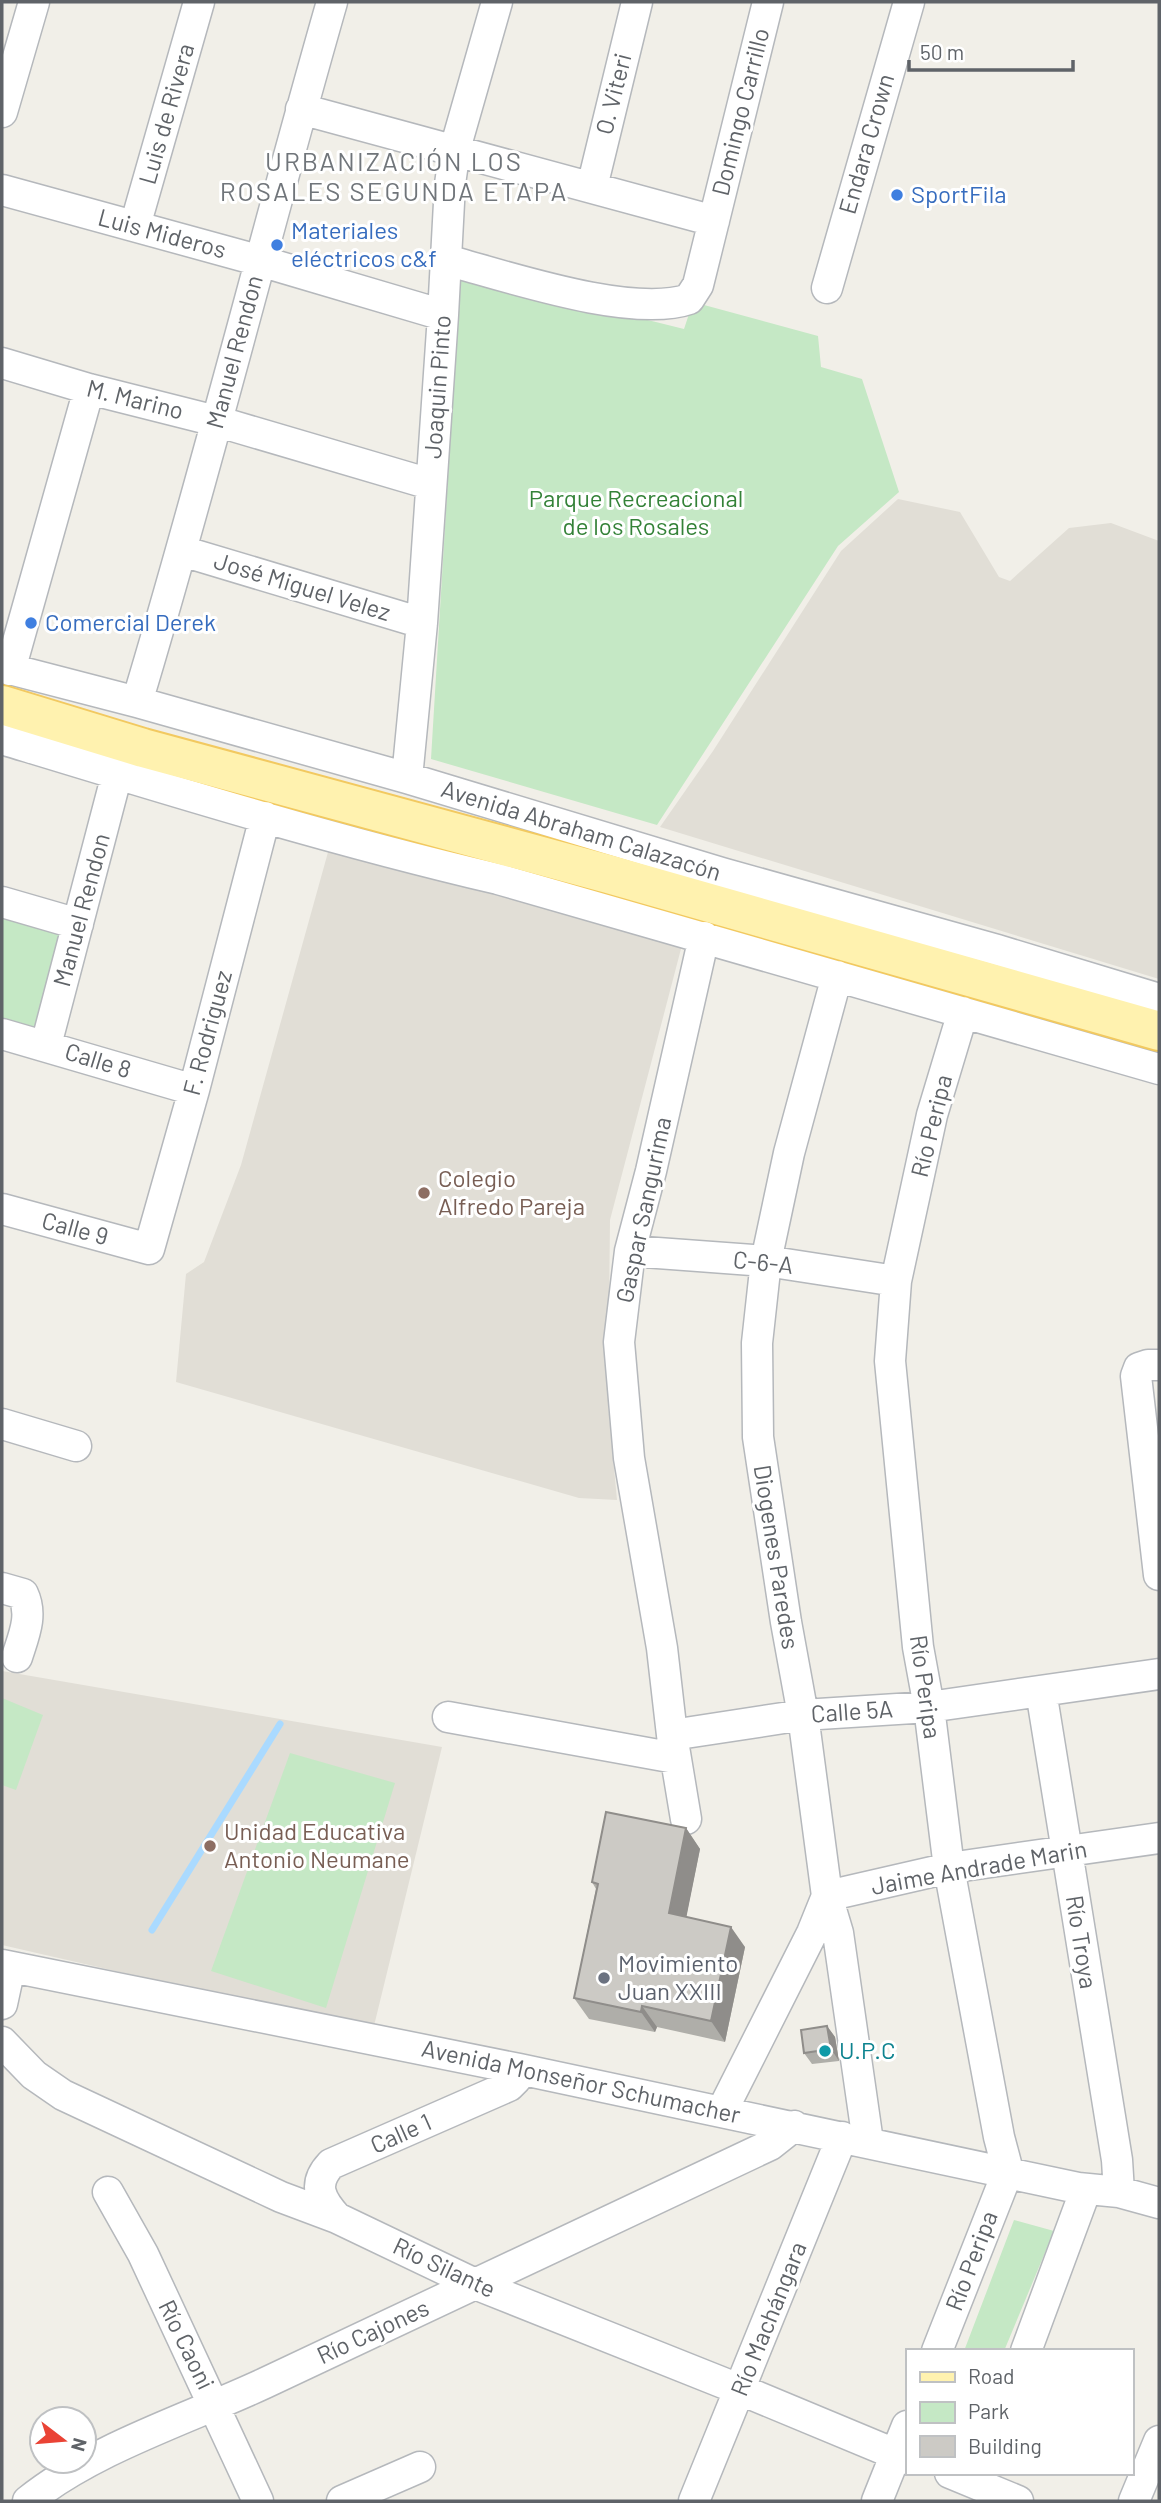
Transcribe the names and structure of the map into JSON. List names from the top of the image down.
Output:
{
  "streets": {
    "main road": ["Avenida Abraham Calazacón"],
    "street": [
      "O. Viteri",
      "Domingo Carrillo",
      "Luis de Rivera",
      "Endara Crown",
      "Luis Mideros",
      "Manuel Rendon",
      "Joaquin Pinto",
      "M. Marino",
      "José Miguel Velez",
      "F. Rodriguez",
      "Calle 8",
      "Río Peripa",
      "Gaspar Sangurima",
      "Calle 9",
      "C-6-A",
      "Diogenes Paredes",
      "Calle 5A",
      "Jaime Andrade Marin",
      "Río Troya",
      "Avenida Monseñor Schumacher",
      "Calle 1",
      "Río Silante",
      "Río Machángara",
      "Río Cajones",
      "Río Caoni"
    ]
  },
  "crossings": [
    ["Domingo Carrillo", "Joaquin Pinto"],
    ["Luis de Rivera", "Luis Mideros"],
    ["Luis Mideros", "Manuel Rendon"],
    ["Luis Mideros", "Joaquin Pinto"],
    ["Manuel Rendon", "M. Marino"],
    ["Manuel Rendon", "José Miguel Velez"],
    ["Manuel Rendon", "Avenida Abraham Calazacón"],
    ["Manuel Rendon", "Calle 8"],
    ["Joaquin Pinto", "M. Marino"],
    ["Joaquin Pinto", "José Miguel Velez"],
    ["Joaquin Pinto", "Avenida Abraham Calazacón"],
    ["F. Rodriguez", "Calle 8"],
    ["F. Rodriguez", "Calle 9"],
    ["Río Peripa", "C-6-A"],
    ["Río Peripa", "Calle 5A"],
    ["Río Peripa", "Jaime Andrade Marin"],
    ["Río Peripa", "Avenida Monseñor Schumacher"],
    ["Gaspar Sangurima", "C-6-A"],
    ["Gaspar Sangurima", "Calle 5A"],
    ["C-6-A", "Diogenes Paredes"],
    ["Diogenes Paredes", "Calle 5A"],
    ["Diogenes Paredes", "Jaime Andrade Marin"],
    ["Diogenes Paredes", "Avenida Monseñor Schumacher"],
    ["Diogenes Paredes", "Río Machángara"],
    ["Calle 5A", "Río Troya"],
    ["Jaime Andrade Marin", "Río Troya"],
    ["Río Troya", "Avenida Monseñor Schumacher"],
    ["Avenida Monseñor Schumacher", "Calle 1"],
    ["Avenida Monseñor Schumacher", "Río Machángara"],
    ["Avenida Monseñor Schumacher", "Río Cajones"],
    ["Calle 1", "Río Silante"],
    ["Río Silante", "Río Machángara"],
    ["Río Silante", "Río Cajones"],
    ["Río Cajones", "Río Caoni"]
  ],
  "districts": ["URBANIZACIÓN LOS ROSALES SEGUNDA ETAPA"],
  "parks": ["Parque Recreacional de los Rosales"],
  "places": [
    "SportFila",
    "Materiales eléctricos c&f",
    "Comercial Derek",
    "Colegio Alfredo Pareja",
    "Unidad Educativa Antonio Neumane",
    "Movimiento Juan XXIII",
    "U.P.C"
  ],
  "legend": ["Road", "Park", "Building"],
  "scale_bar": "50 m",
  "north": "right"
}
